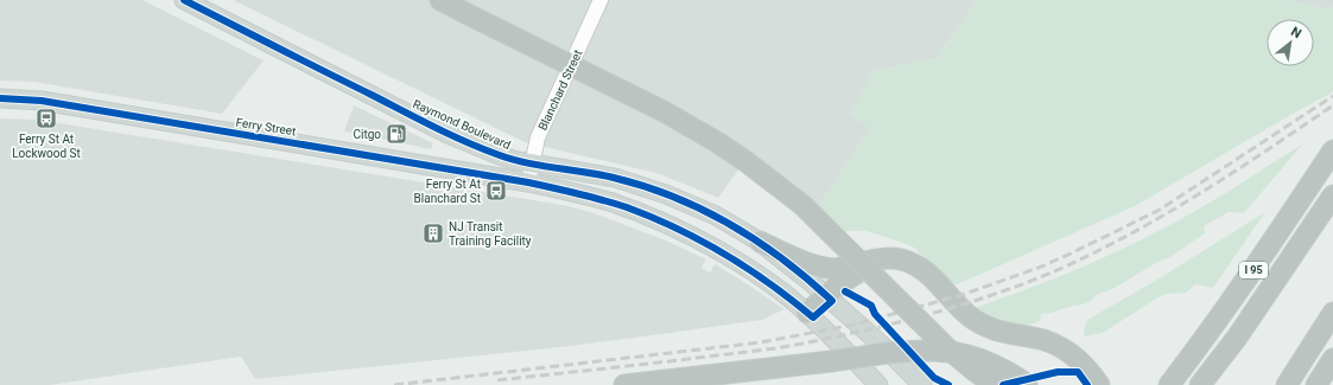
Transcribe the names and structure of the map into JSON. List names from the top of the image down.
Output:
{
  "streets": {
    "highway": ["I 95"],
    "main road": ["Raymond Boulevard", "Ferry Street"],
    "street": ["Blanchard Street"]
  },
  "crossings": [
    ["Blanchard Street", "Raymond Boulevard"],
    ["Blanchard Street", "Ferry Street"]
  ],
  "places": {
    "bus stop": ["Ferry St At Lockwood St", "Ferry St At Blanchard St"],
    "fuel station": ["Citgo"],
    "building": ["NJ Transit Training Facility"]
  },
  "north": "top right"
}
